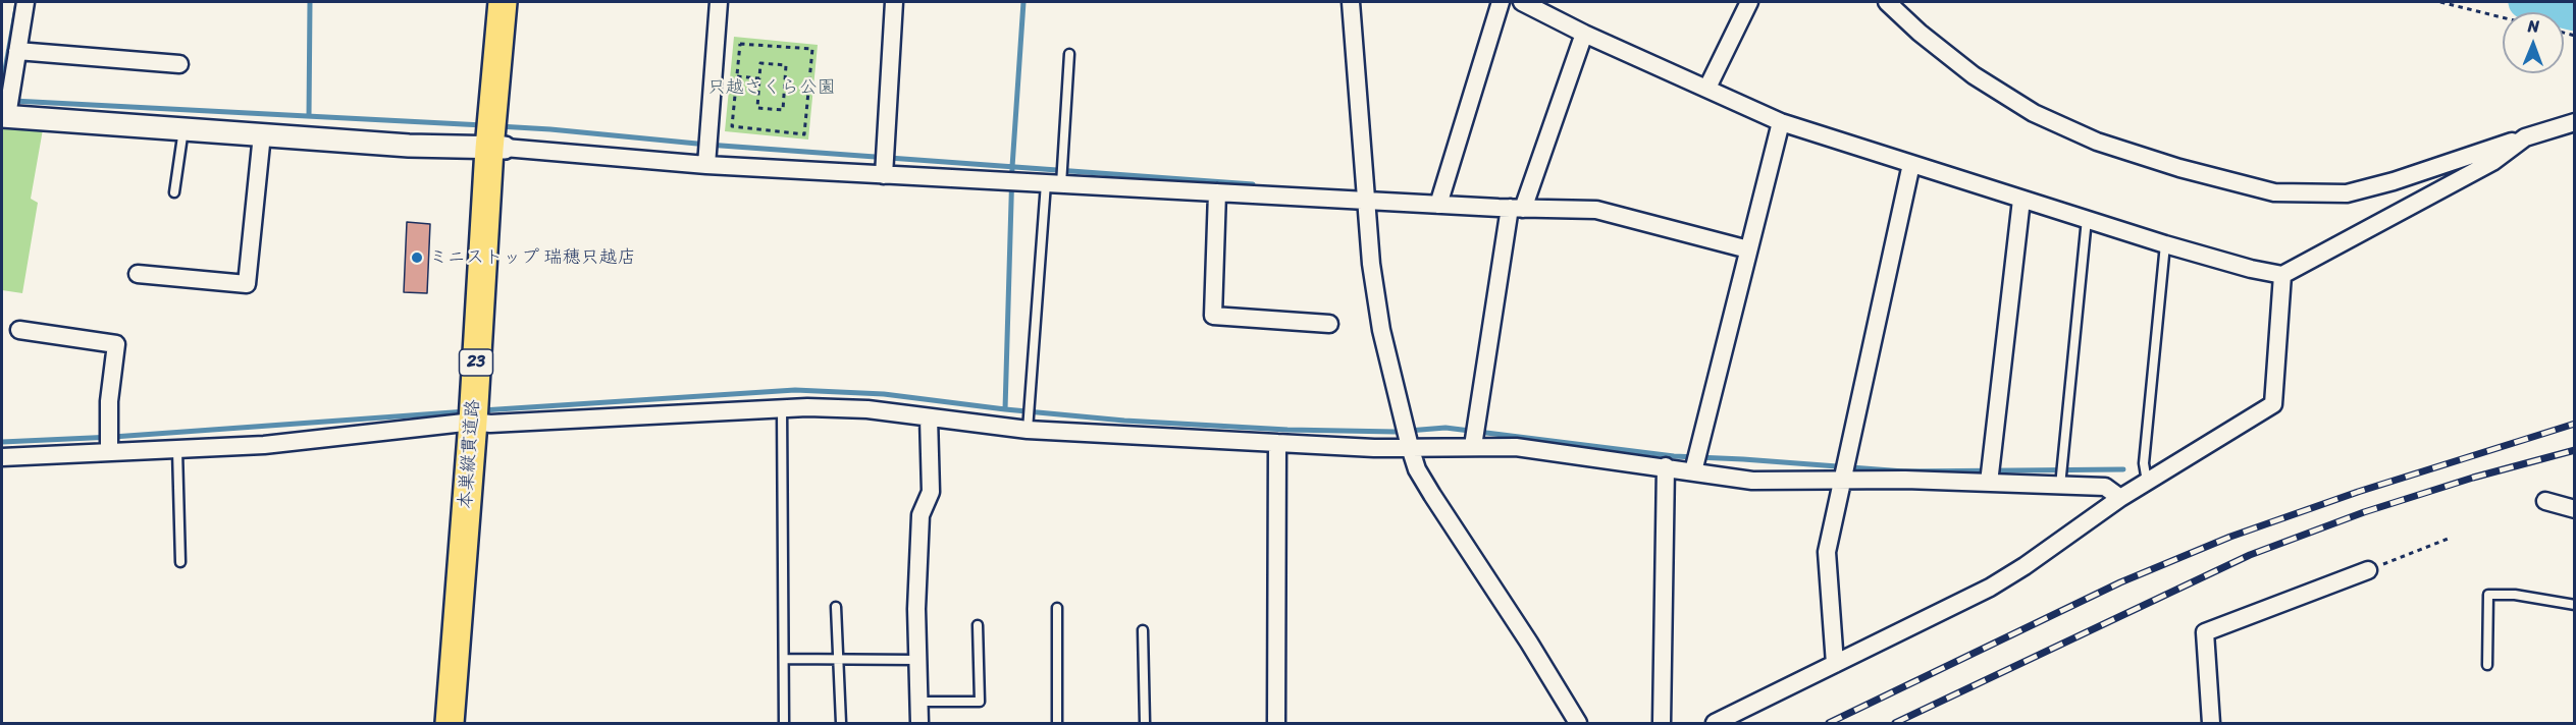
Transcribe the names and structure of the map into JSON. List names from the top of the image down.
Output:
{
  "streets": {
    "main road": ["23", "本巣縦貫道路"]
  },
  "parks": ["只越さくら公園"],
  "places": ["ミニストップ 瑞穂只越店"],
  "north": "top"
}
